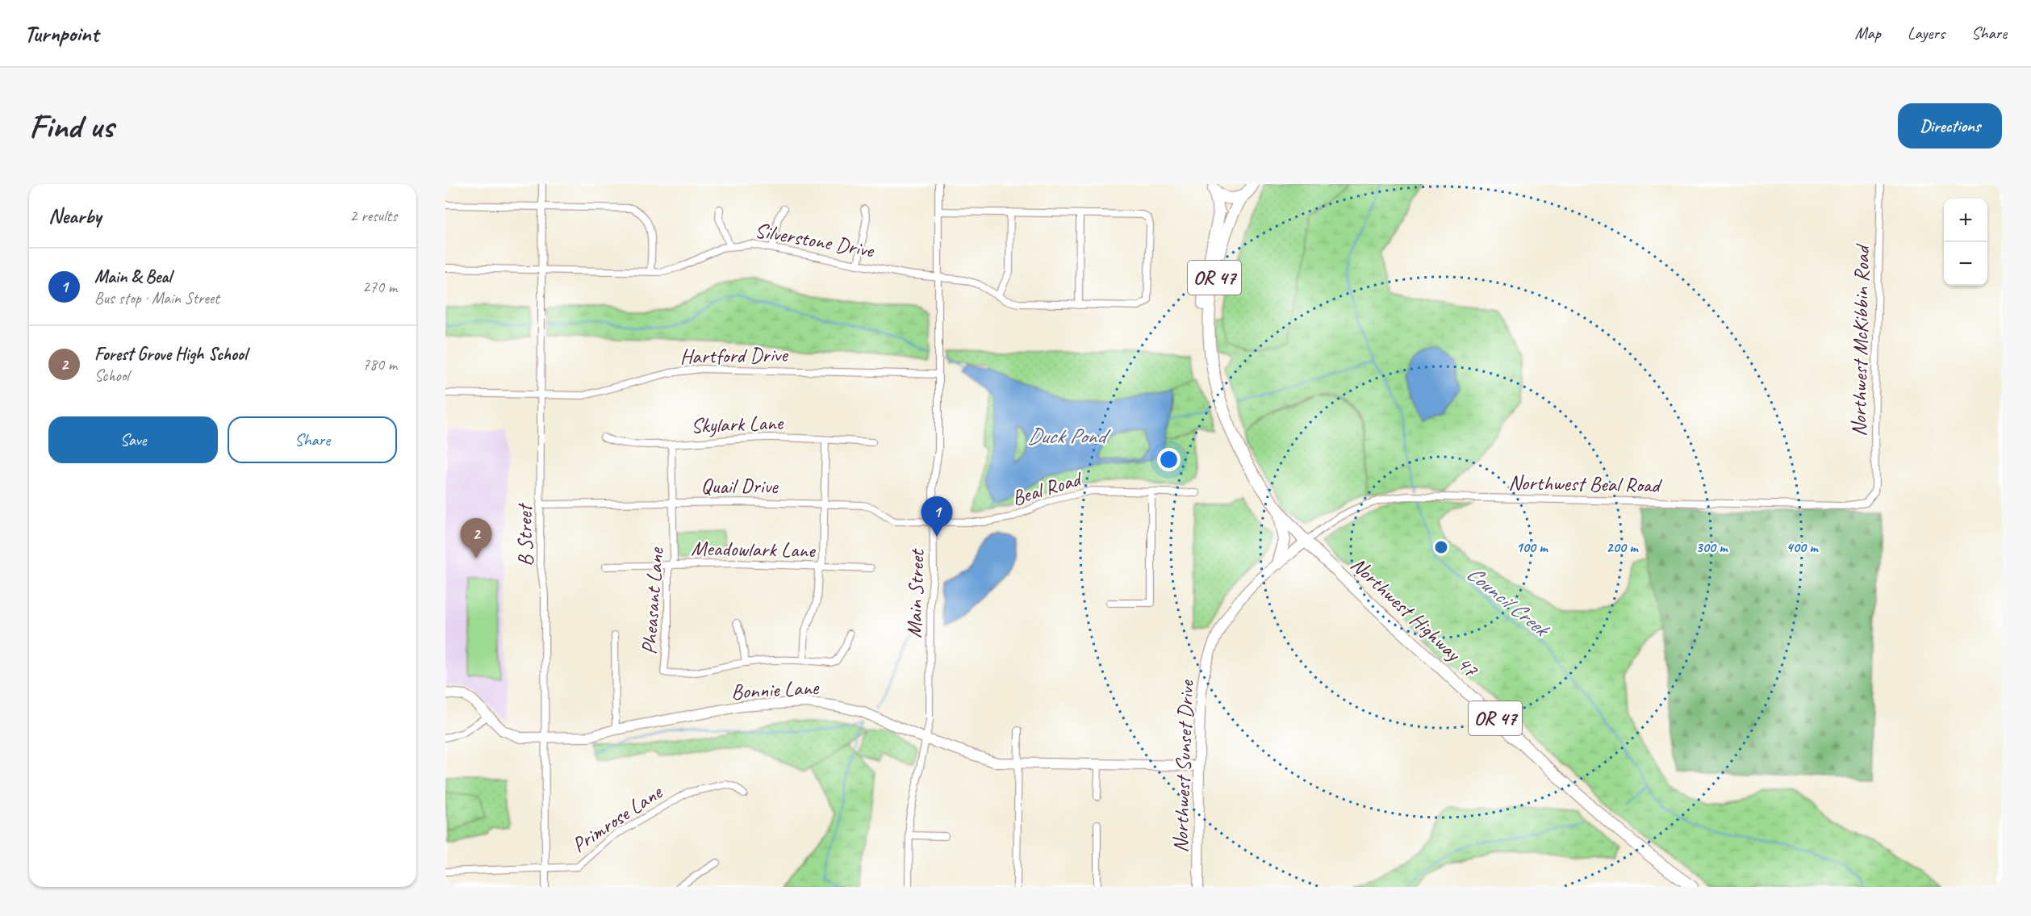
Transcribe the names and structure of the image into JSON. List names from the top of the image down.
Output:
{
  "streets": {
    "main road": ["OR 47", "Northwest Highway 47"],
    "street": [
      "Silverstone Drive",
      "Northwest McKibbin Road",
      "Hartford Drive",
      "Skylark Lane",
      "Northwest Beal Road",
      "Quail Drive",
      "Beal Road",
      "B Street",
      "Meadowlark Lane",
      "Main Street",
      "Pheasant Lane",
      "Bonnie Lane",
      "Northwest Sunset Drive",
      "Primrose Lane"
    ]
  },
  "crossings": [
    ["Silverstone Drive", "B Street"],
    ["Silverstone Drive", "Main Street"],
    ["Northwest McKibbin Road", "Northwest Beal Road"],
    ["Hartford Drive", "B Street"],
    ["Hartford Drive", "Main Street"],
    ["Skylark Lane", "Pheasant Lane"],
    ["Northwest Beal Road", "Northwest Highway 47"],
    ["Northwest Beal Road", "Northwest Sunset Drive"],
    ["Quail Drive", "Beal Road"],
    ["Quail Drive", "B Street"],
    ["Quail Drive", "Main Street"],
    ["Quail Drive", "Pheasant Lane"],
    ["Beal Road", "Main Street"],
    ["B Street", "Bonnie Lane"],
    ["B Street", "Primrose Lane"],
    ["Meadowlark Lane", "Pheasant Lane"],
    ["Main Street", "Bonnie Lane"],
    ["Northwest Highway 47", "Northwest Sunset Drive"],
    ["Bonnie Lane", "Northwest Sunset Drive"]
  ],
  "water": ["Duck Pond", "Council Creek"],
  "page": {
    "header": "Turnpoint",
    "nav": ["Map", "Layers", "Share"],
    "buttons": [
      "Directions",
      ["Save", "Share"]
    ],
    "title": "Find us",
    "heading": ["Nearby", "2 results"],
    "map_buttons": ["+", "−"],
    "list": [
      {
        "mark": "1",
        "name": "Main & Beal",
        "note": "Bus stop · Main Street",
        "value": "270 m"
      },
      {
        "mark": "2",
        "name": "Forest Grove High School",
        "note": "School",
        "value": "780 m"
      }
    ],
    "pins": ["1", "2"]
  },
  "rings": [
    "100 m",
    "200 m",
    "300 m",
    "400 m"
  ]
}
